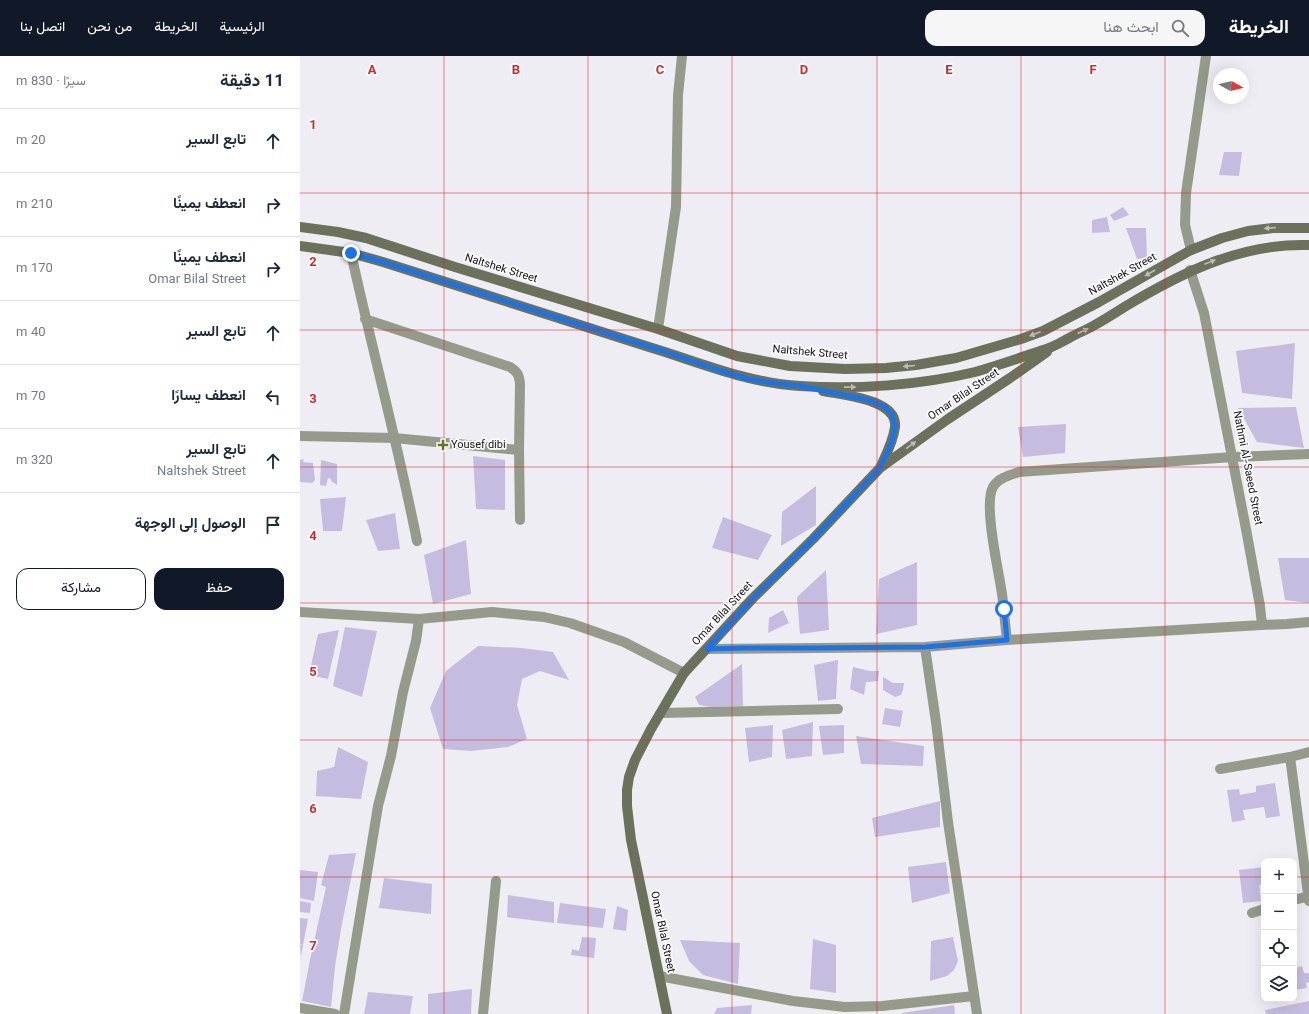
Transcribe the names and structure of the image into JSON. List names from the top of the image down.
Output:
{
  "streets": {
    "main road": ["Naltshek Street", "Omar Bilal Street"],
    "street": ["Nathmi Al-Saeed Street"]
  },
  "places": {
    "health": ["Yousef dibi"]
  },
  "north": "right",
  "page": {
    "header": "الخريطة",
    "search": "ابحث هنا",
    "nav": [
      "الرئيسية",
      "الخريطة",
      "من نحن",
      "اتصل بنا"
    ],
    "heading": ["11 دقيقة", "سيرًا · 830 m"],
    "list": [
      ["تابع السير", "20 m"],
      ["انعطف يمينًا", "210 m"],
      ["انعطف يمينًا", "Omar Bilal Street", "170 m"],
      ["تابع السير", "40 m"],
      ["انعطف يسارًا", "70 m"],
      ["تابع السير", "Naltshek Street", "320 m"],
      "الوصول إلى الوجهة"
    ],
    "buttons": ["حفظ", "مشاركة"],
    "map_buttons": ["+", "−"]
  },
  "grid": {
    "columns": [
      "A",
      "B",
      "C",
      "D",
      "E",
      "F"
    ],
    "rows": [
      "1",
      "2",
      "3",
      "4",
      "5",
      "6",
      "7"
    ]
  }
}
